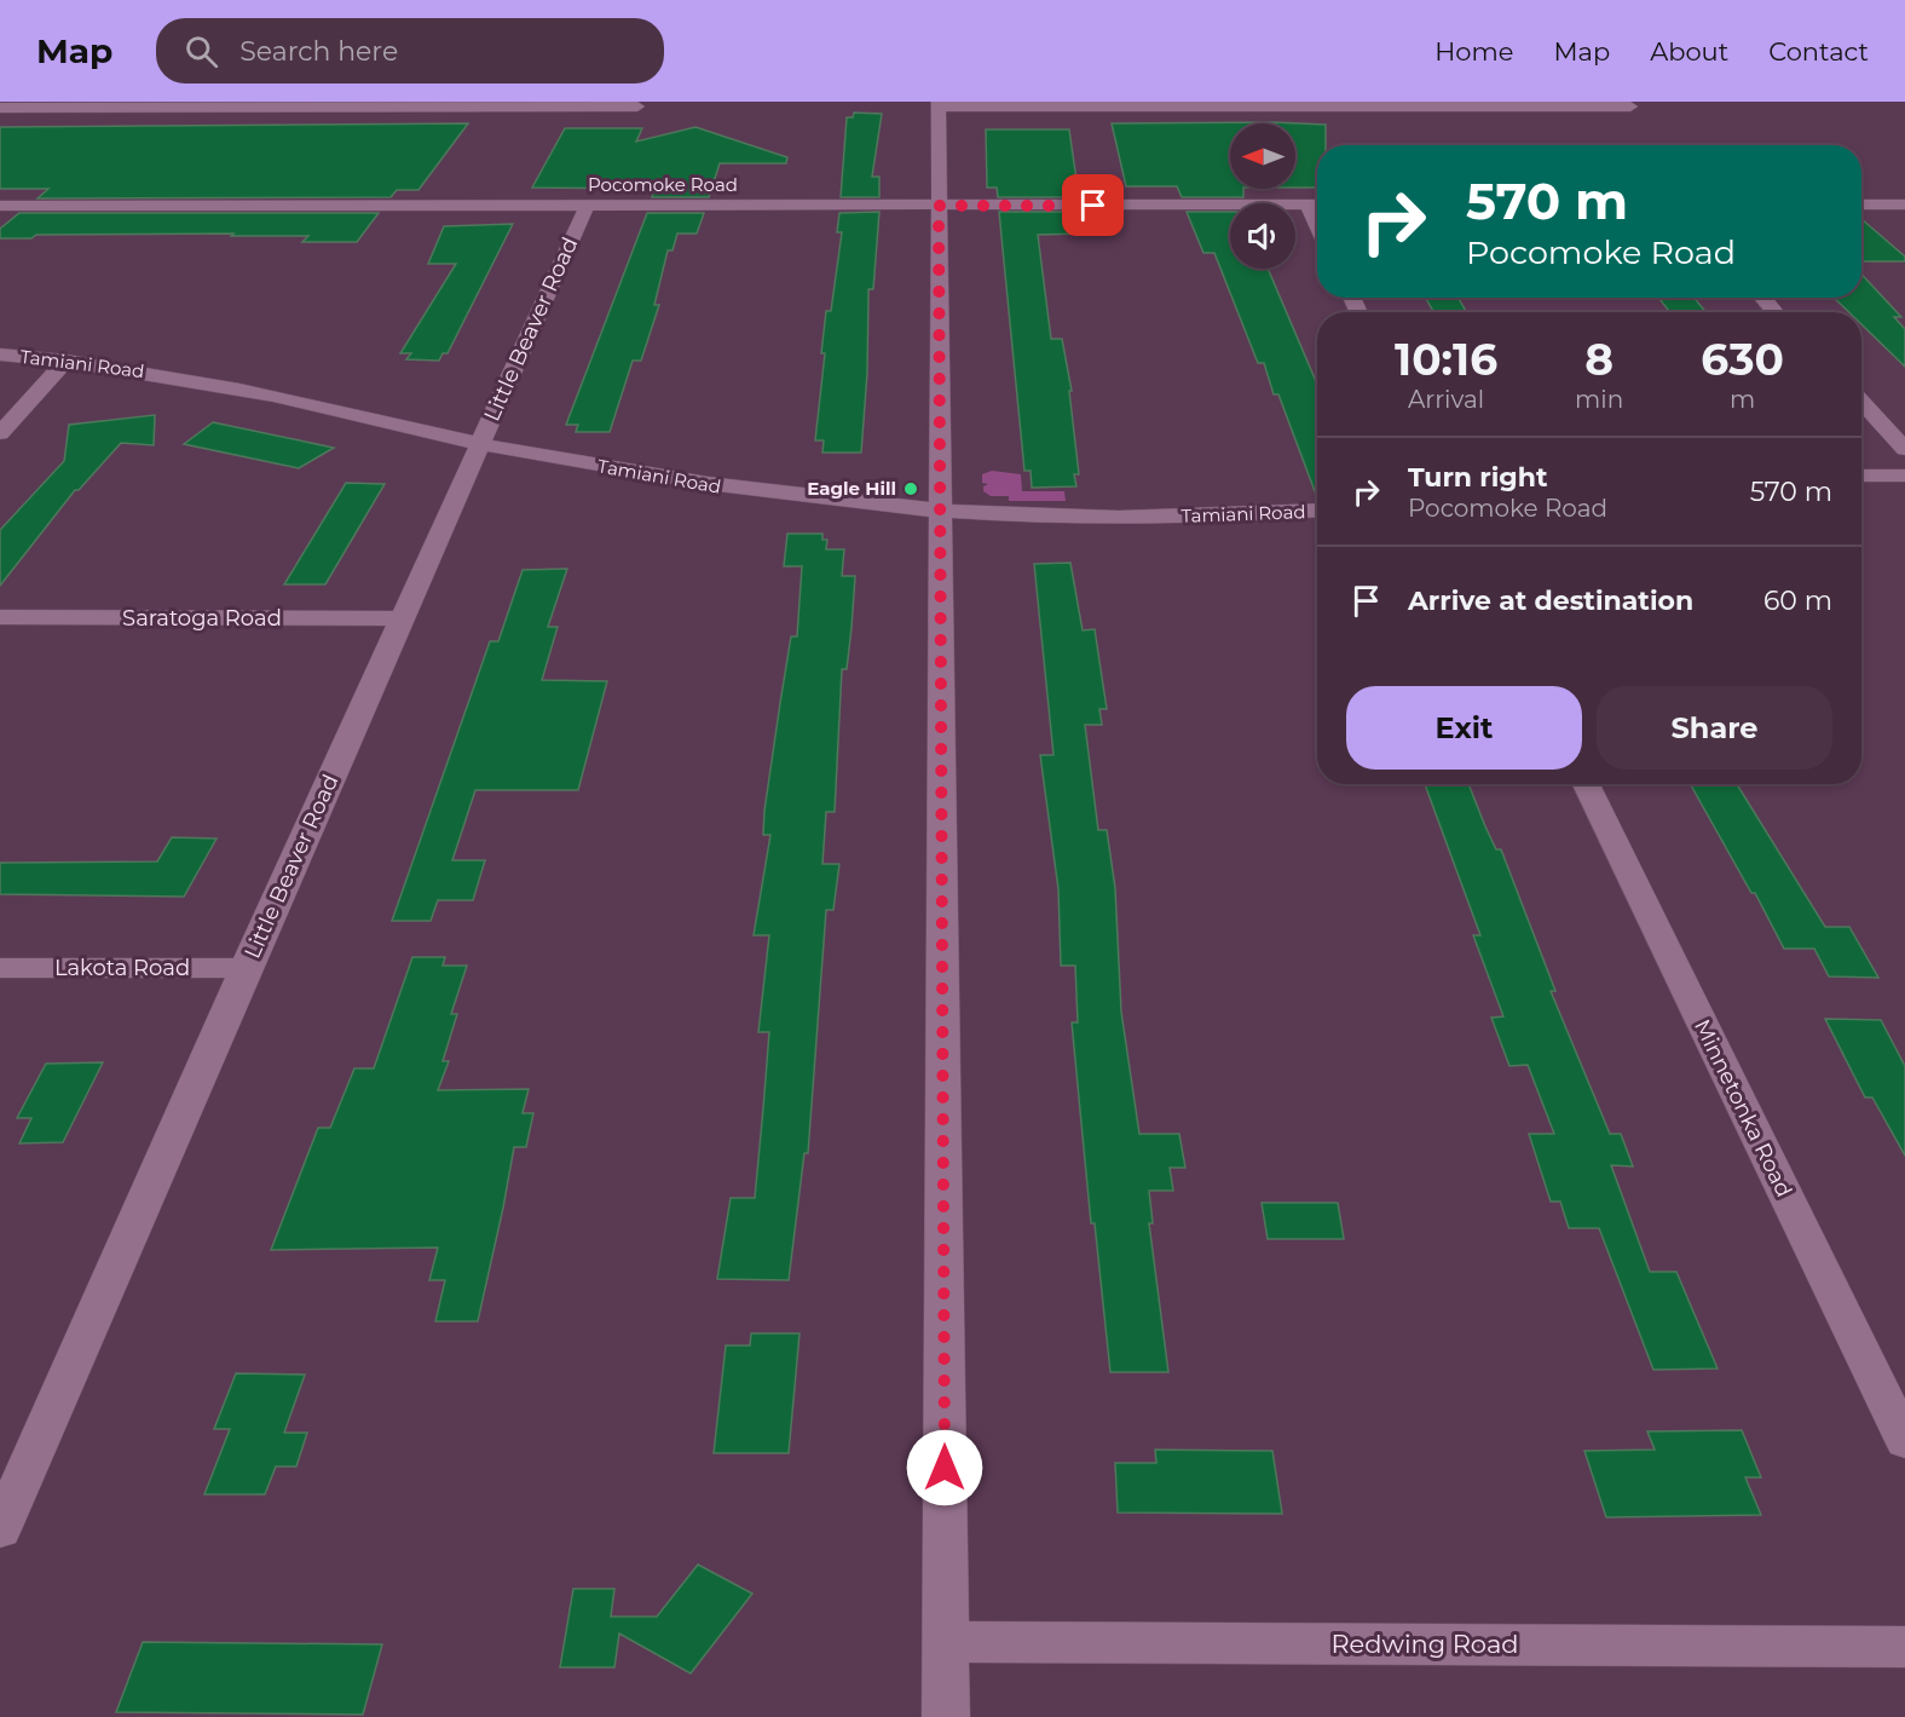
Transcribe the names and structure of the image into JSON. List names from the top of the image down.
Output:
{
  "streets": {
    "street": [
      "Pocomoke Road",
      "Little Beaver Road",
      "Tamiani Road",
      "Saratoga Road",
      "Lakota Road",
      "Minnetonka Road",
      "Redwing Road"
    ]
  },
  "crossings": [
    ["Pocomoke Road", "Little Beaver Road"],
    ["Little Beaver Road", "Tamiani Road"],
    ["Little Beaver Road", "Saratoga Road"],
    ["Little Beaver Road", "Lakota Road"]
  ],
  "places": ["Eagle Hill"],
  "north": "left",
  "page": {
    "header": "Map",
    "search": "Search here",
    "nav": [
      "Home",
      "Map",
      "About",
      "Contact"
    ],
    "turn": ["570 m", "Pocomoke Road"],
    "eta": [
      "10:16",
      "Arrival",
      "8",
      "min",
      "630",
      "m"
    ],
    "list": [
      {
        "name": "Turn right",
        "note": "Pocomoke Road",
        "value": "570 m"
      },
      {
        "name": "Arrive at destination",
        "value": "60 m"
      }
    ],
    "buttons": ["Exit", "Share"]
  }
}
